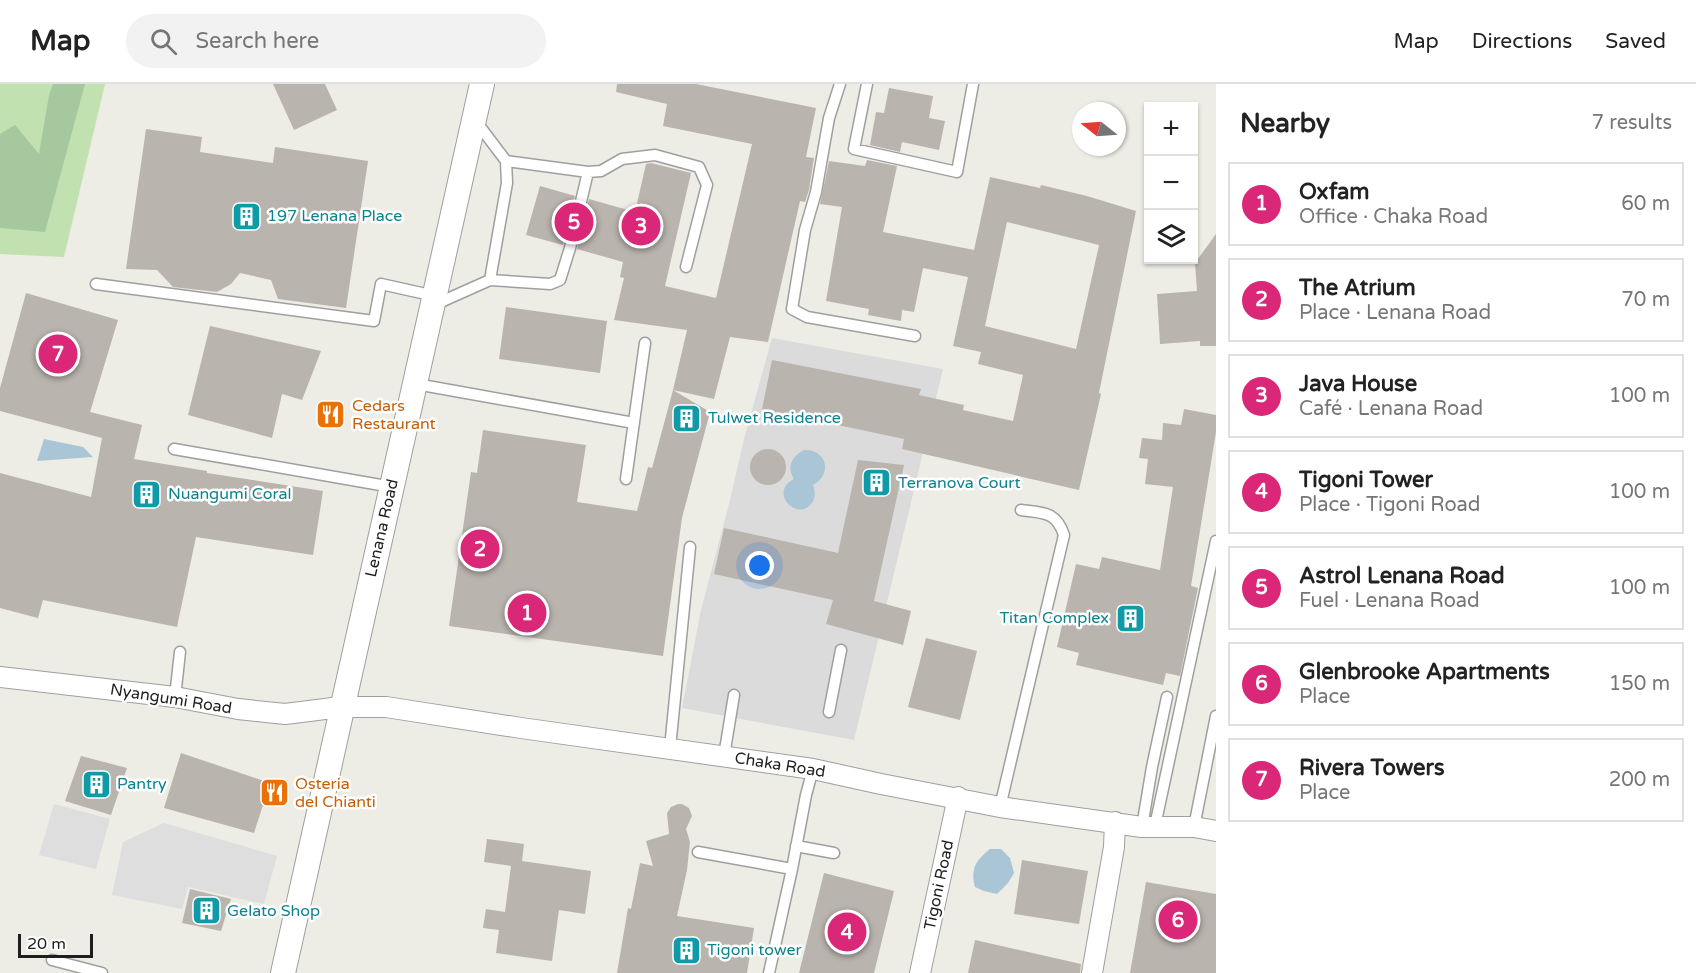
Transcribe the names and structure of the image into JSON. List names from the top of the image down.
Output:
{
  "streets": {
    "street": [
      "Lenana Road",
      "Nyangumi Road",
      "Chaka Road",
      "Tigoni Road"
    ]
  },
  "crossings": [
    ["Lenana Road", "Nyangumi Road"],
    ["Lenana Road", "Chaka Road"],
    ["Nyangumi Road", "Chaka Road"],
    ["Chaka Road", "Tigoni Road"]
  ],
  "places": {
    "building": [
      "197 Lenana Place",
      "Tulwet Residence",
      "Terranova Court",
      "Nuangumi Coral",
      "Titan Complex",
      "Pantry",
      "Gelato Shop",
      "Tigoni tower"
    ],
    "restaurant": ["Cedars Restaurant", "Osteria del Chianti"]
  },
  "scale_bar": "20 m",
  "north": "left",
  "page": {
    "header": "Map",
    "search": "Search here",
    "nav": ["Map", "Directions", "Saved"],
    "heading": ["Nearby", "7 results"],
    "map_buttons": ["+", "−"],
    "list": [
      {
        "mark": "1",
        "name": "Oxfam",
        "note": "Office · Chaka Road",
        "value": "60 m"
      },
      {
        "mark": "2",
        "name": "The Atrium",
        "note": "Place · Lenana Road",
        "value": "70 m"
      },
      {
        "mark": "3",
        "name": "Java House",
        "note": "Café · Lenana Road",
        "value": "100 m"
      },
      {
        "mark": "4",
        "name": "Tigoni Tower",
        "note": "Place · Tigoni Road",
        "value": "100 m"
      },
      {
        "mark": "5",
        "name": "Astrol Lenana Road",
        "note": "Fuel · Lenana Road",
        "value": "100 m"
      },
      {
        "mark": "6",
        "name": "Glenbrooke Apartments",
        "note": "Place",
        "value": "150 m"
      },
      {
        "mark": "7",
        "name": "Rivera Towers",
        "note": "Place",
        "value": "200 m"
      }
    ],
    "pins": [
      "5",
      "3",
      "7",
      "2",
      "1",
      "6",
      "4"
    ],
    "scale": "20 m"
  }
}
